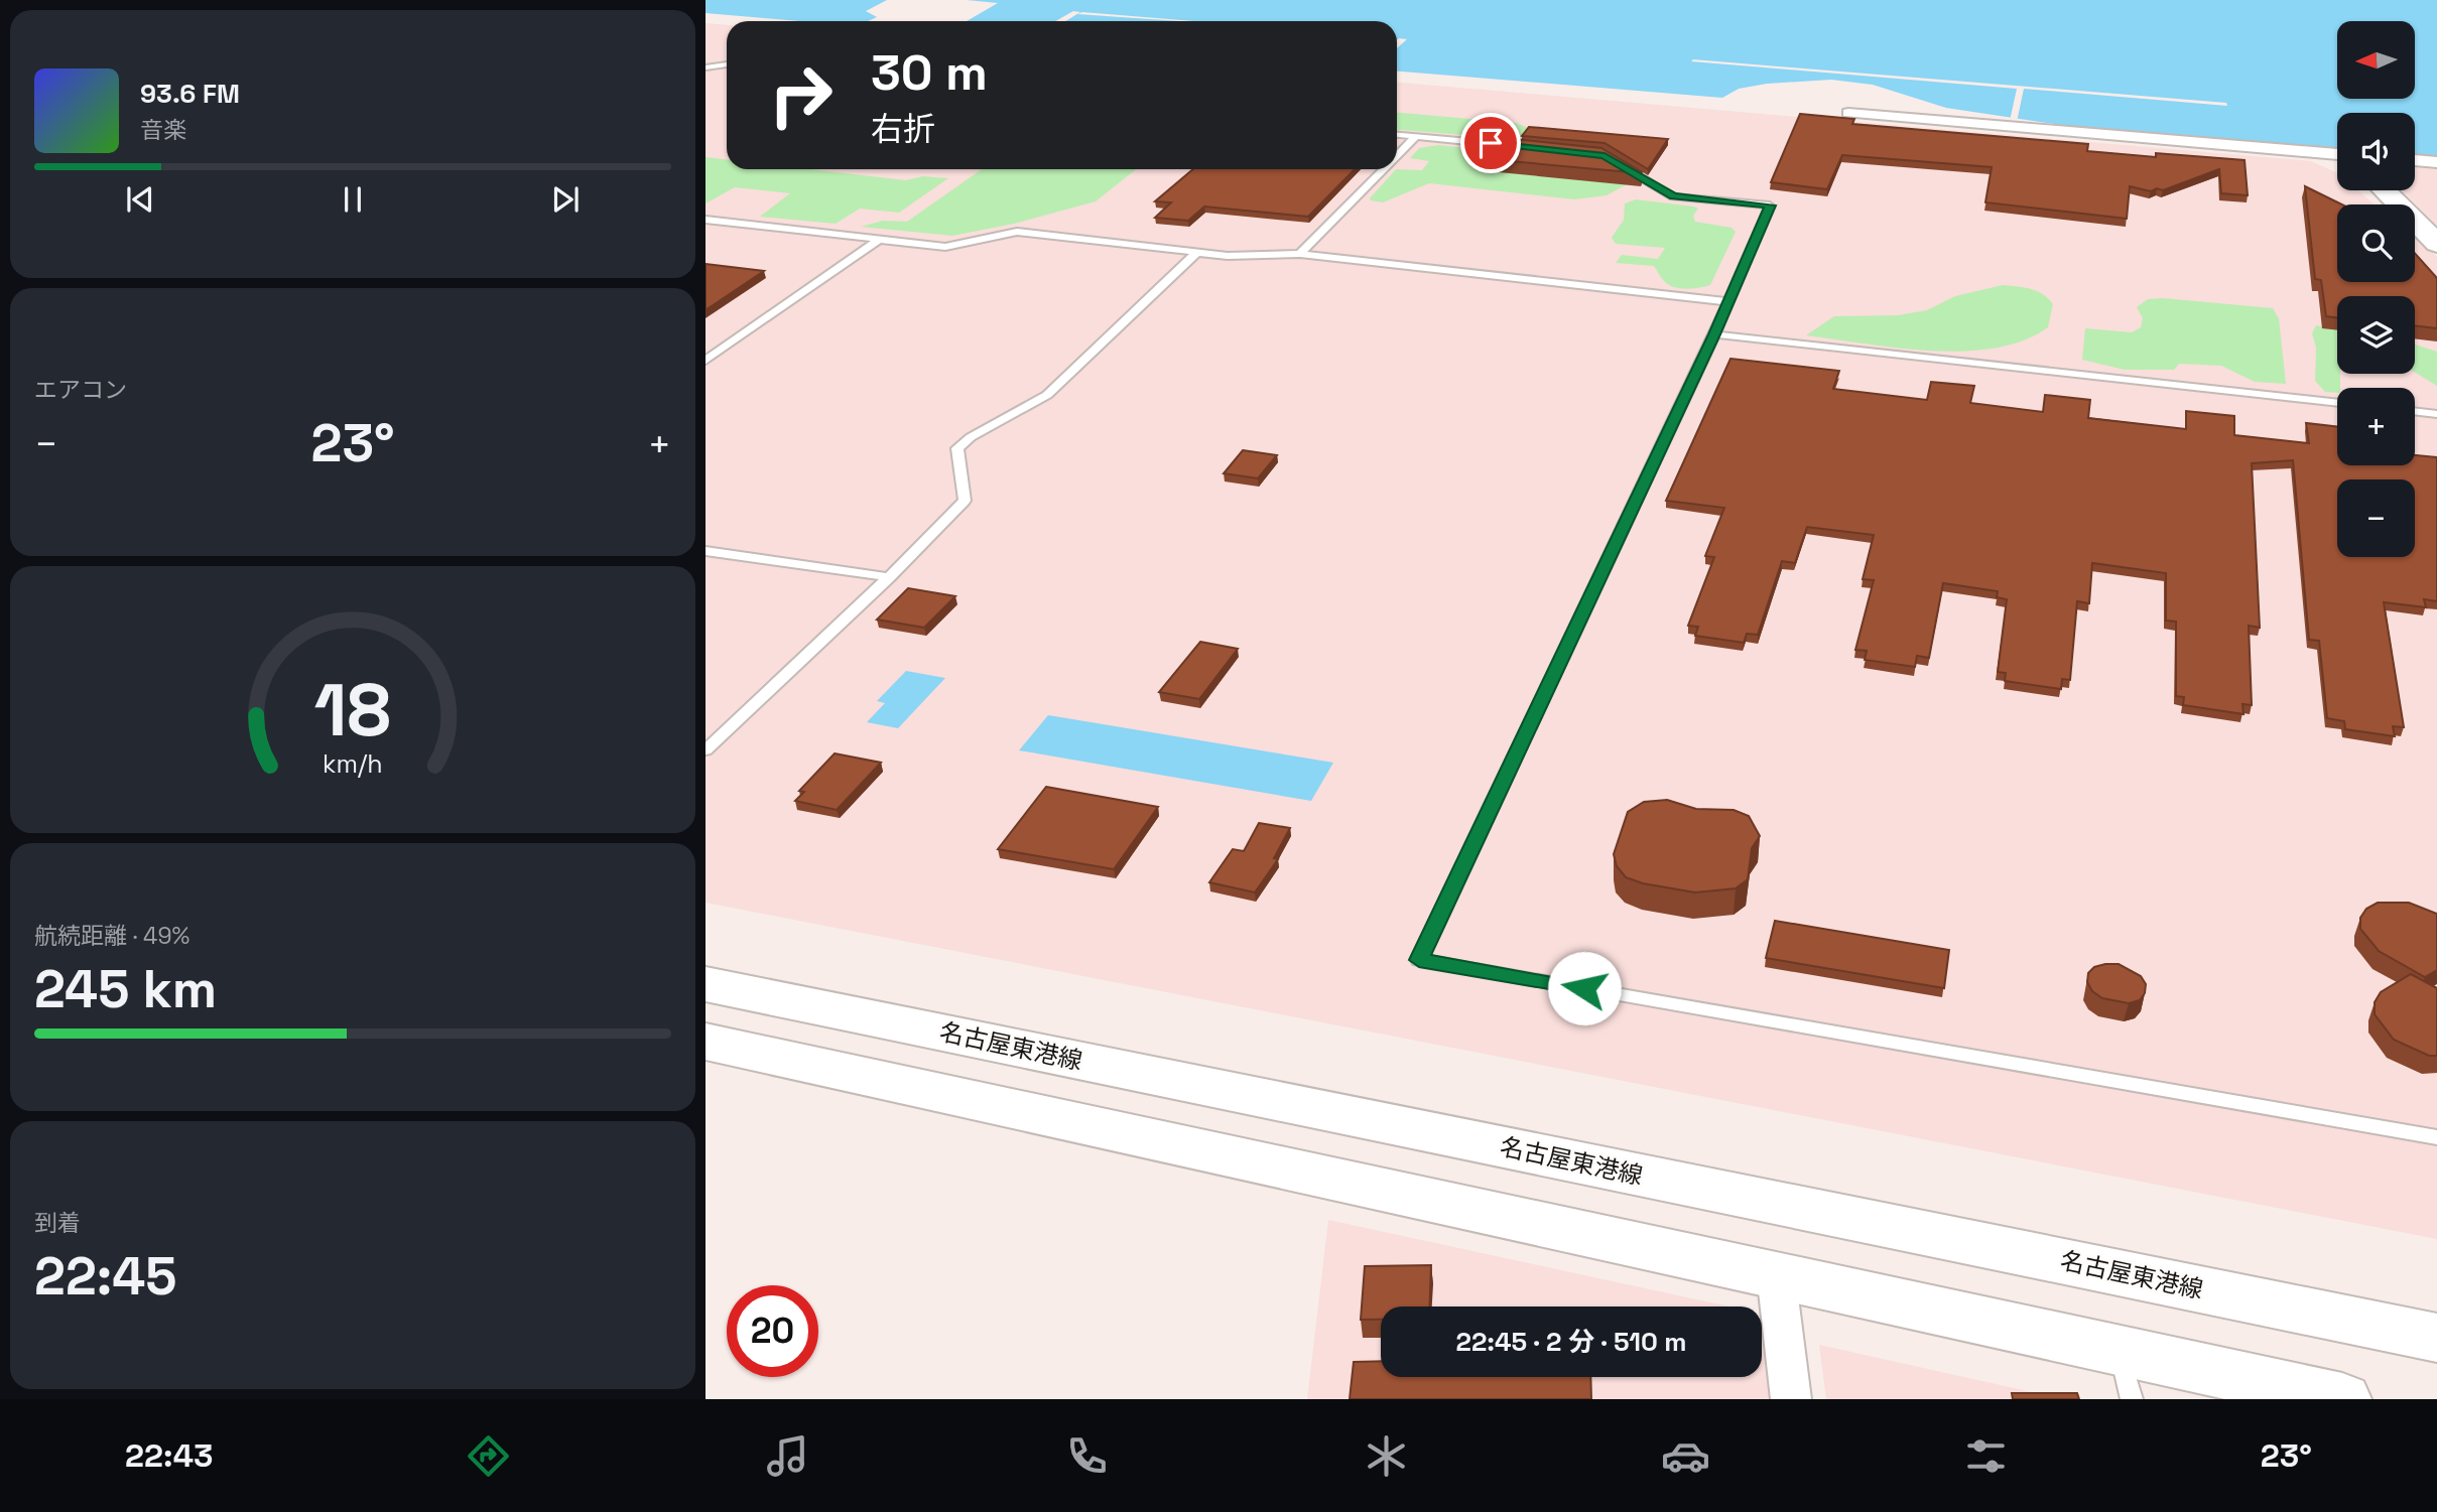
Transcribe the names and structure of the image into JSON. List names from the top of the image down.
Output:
{
  "streets": {
    "main road": ["名古屋東港線"]
  },
  "north": "left",
  "page": {
    "map_buttons": ["+", "−"],
    "turn": ["30 m", "右折"],
    "song": ["93.6 FM", "音楽"],
    "tile": [
      "エアコン",
      ["航続距離 · 49%", "245 km"],
      ["到着", "22:45"]
    ],
    "heat": ["−", "23°", "+"],
    "limit": "20",
    "trip": "22:45 · 2 分 · 510 m",
    "tabs": ["22:43", "23°"],
    "gauge": ["18", "km/h"]
  }
}
